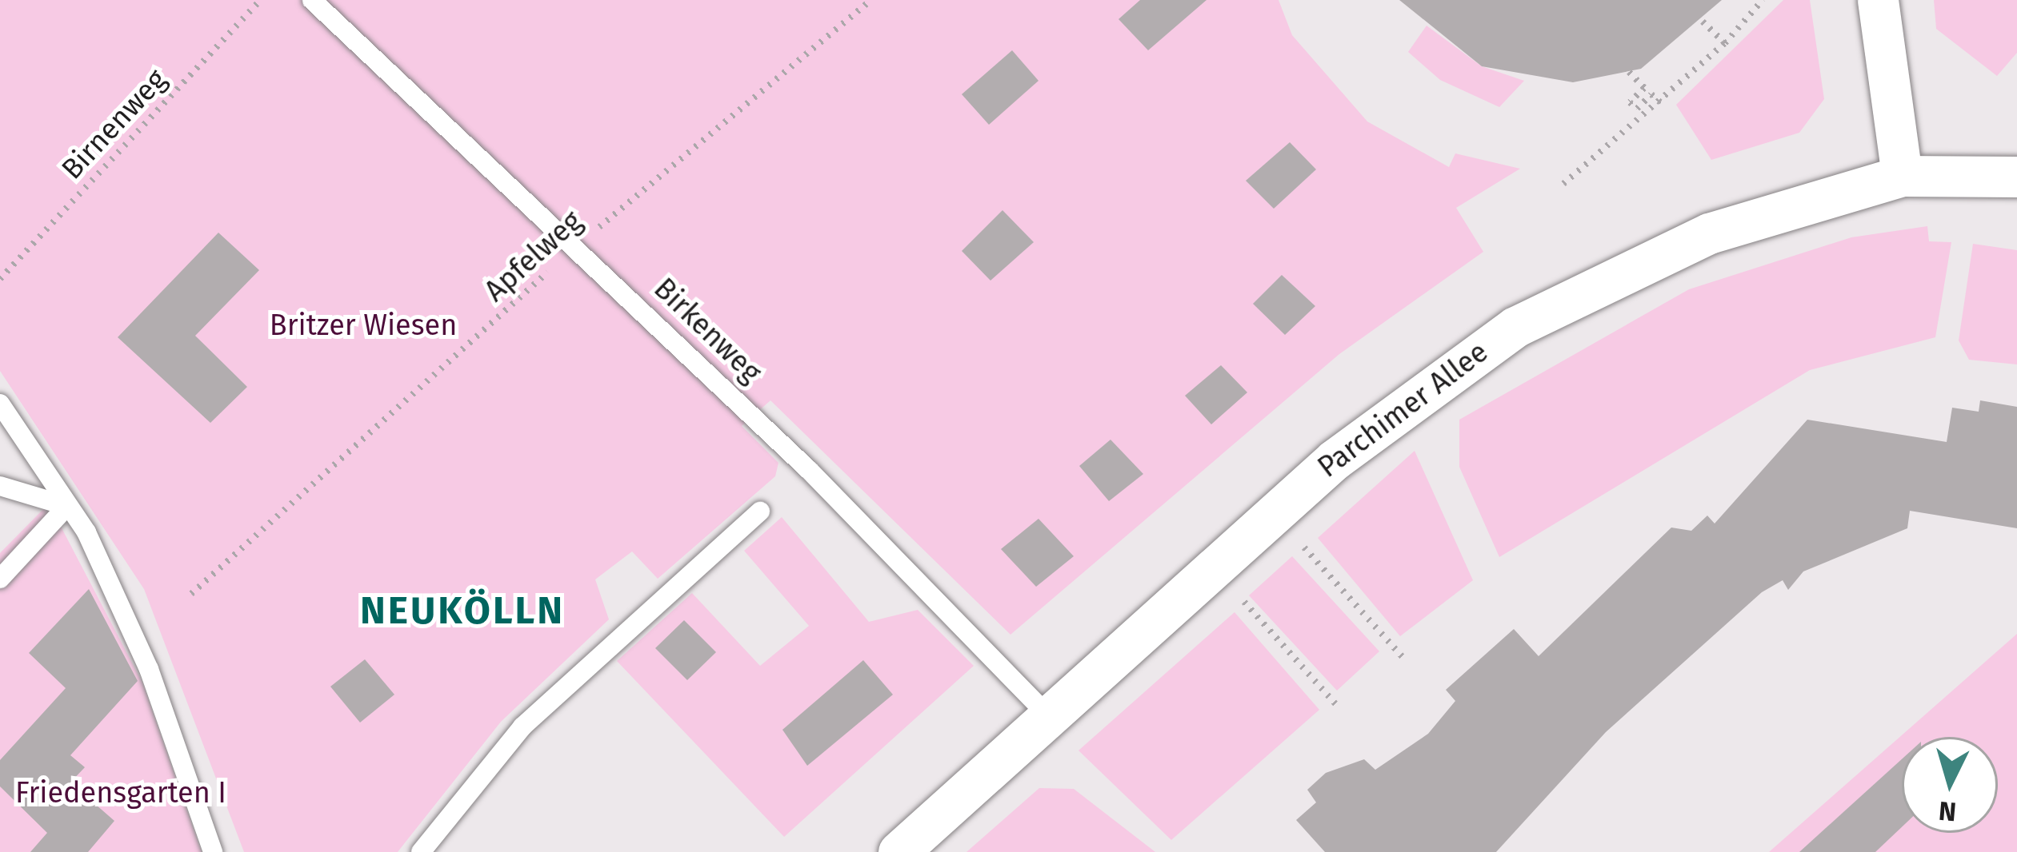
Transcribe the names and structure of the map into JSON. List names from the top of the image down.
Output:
{
  "streets": {
    "street": ["Parchimer Allee"],
    "lane": ["Birkenweg"],
    "path": ["Birnenweg", "Apfelweg"]
  },
  "crossings": [
    ["Apfelweg", "Birkenweg"],
    ["Birkenweg", "Parchimer Allee"]
  ],
  "districts": ["NEUKÖLLN"],
  "parks": ["Britzer Wiesen", "Friedensgarten I"],
  "north": "bottom"
}
